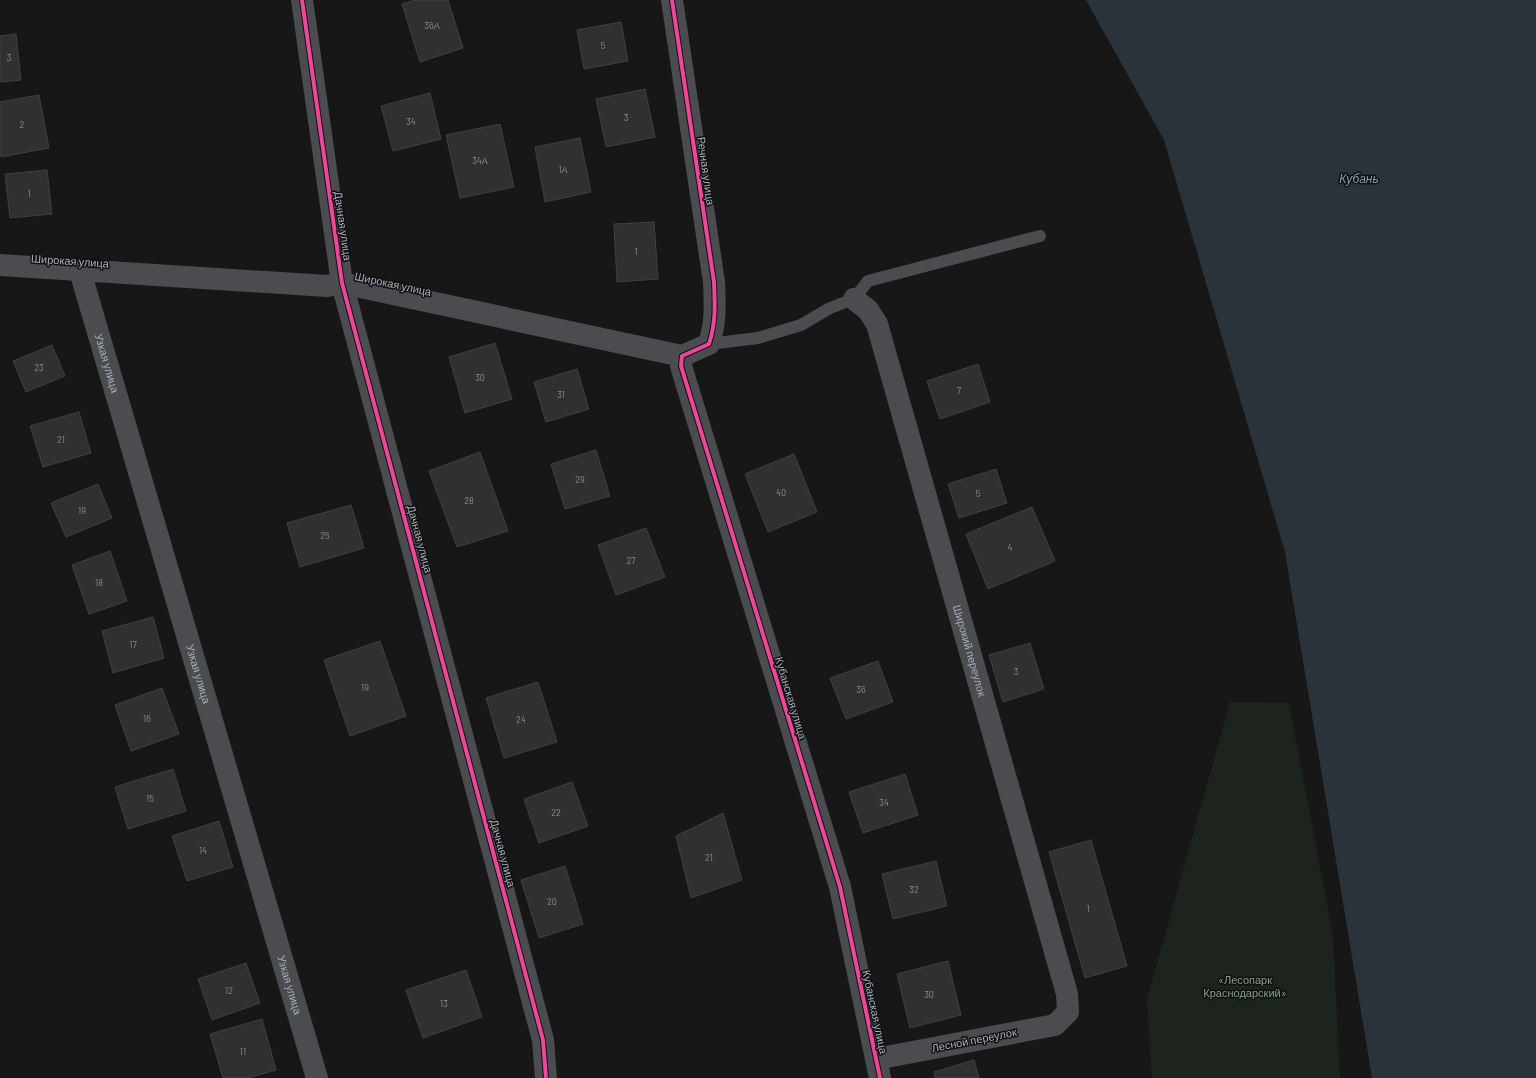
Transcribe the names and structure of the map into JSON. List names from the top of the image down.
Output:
{
  "streets": {
    "street": [
      "Речная улица",
      "Дачная улица",
      "Широкая улица",
      "Узкая улица",
      "Широкий переулок",
      "Кубанская улица",
      "Лесной переулок"
    ]
  },
  "crossings": [
    ["Дачная улица", "Широкая улица"],
    ["Широкая улица", "Узкая улица"],
    ["Широкая улица", "Кубанская улица"],
    ["Широкий переулок", "Лесной переулок"],
    ["Кубанская улица", "Лесной переулок"]
  ],
  "water": ["Кубань"],
  "parks": ["«Лесопарк Краснодарский»"],
  "house_numbers": [
    "36А",
    "5",
    "3",
    "3",
    "34",
    "2",
    "34А",
    "1А",
    "1",
    "1",
    "23",
    "30",
    "7",
    "31",
    "21",
    "29",
    "40",
    "5",
    "28",
    "19",
    "25",
    "4",
    "27",
    "18",
    "17",
    "3",
    "19",
    "36",
    "16",
    "24",
    "15",
    "34",
    "22",
    "14",
    "21",
    "32",
    "20",
    "1",
    "12",
    "30",
    "13",
    "11"
  ]
}
